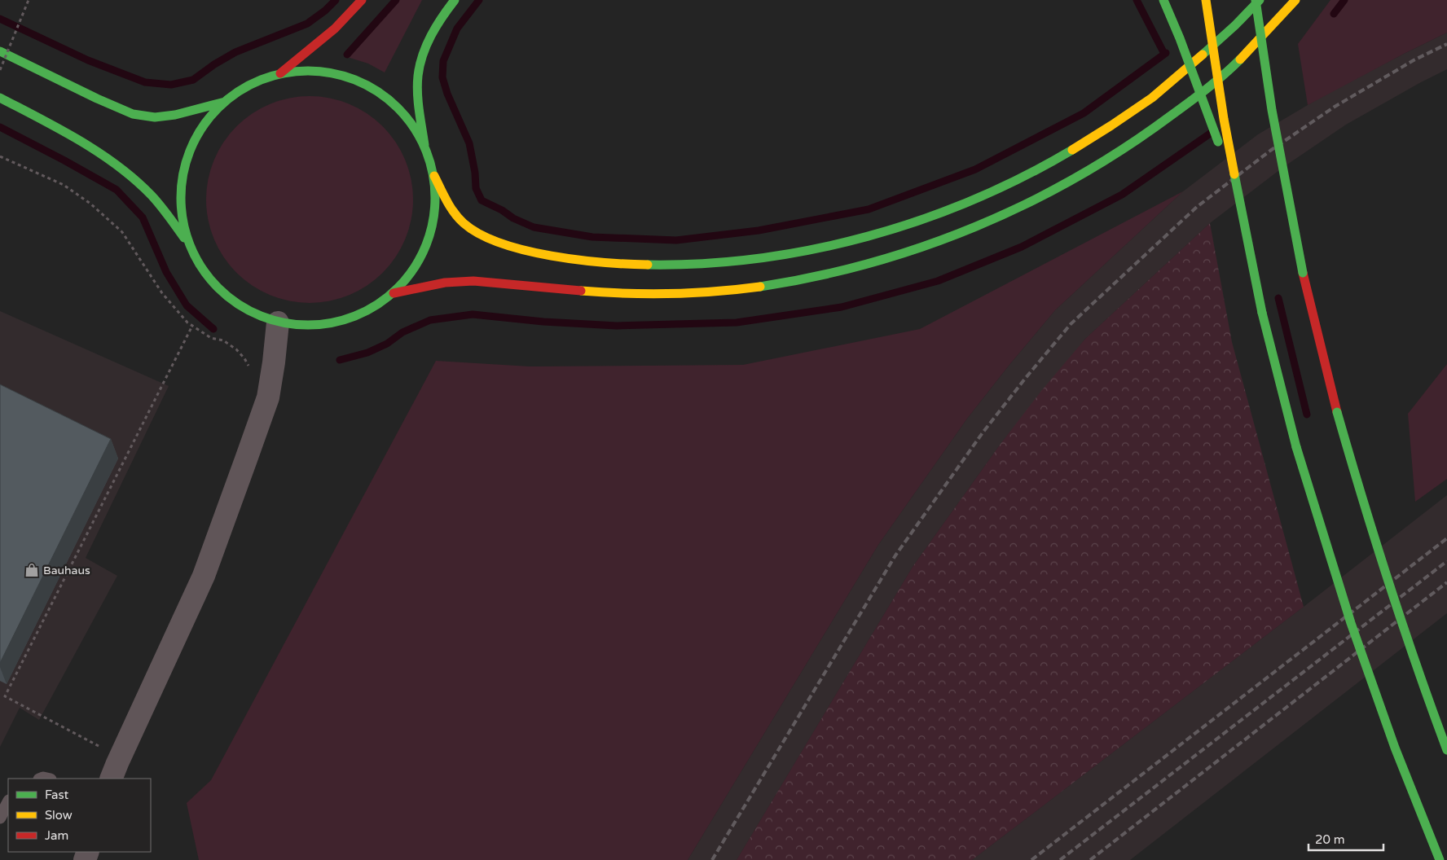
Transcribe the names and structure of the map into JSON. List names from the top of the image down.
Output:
{
  "places": {
    "shop": ["Bauhaus"]
  },
  "legend": ["Fast", "Slow", "Jam"],
  "scale_bar": "20 m"
}
